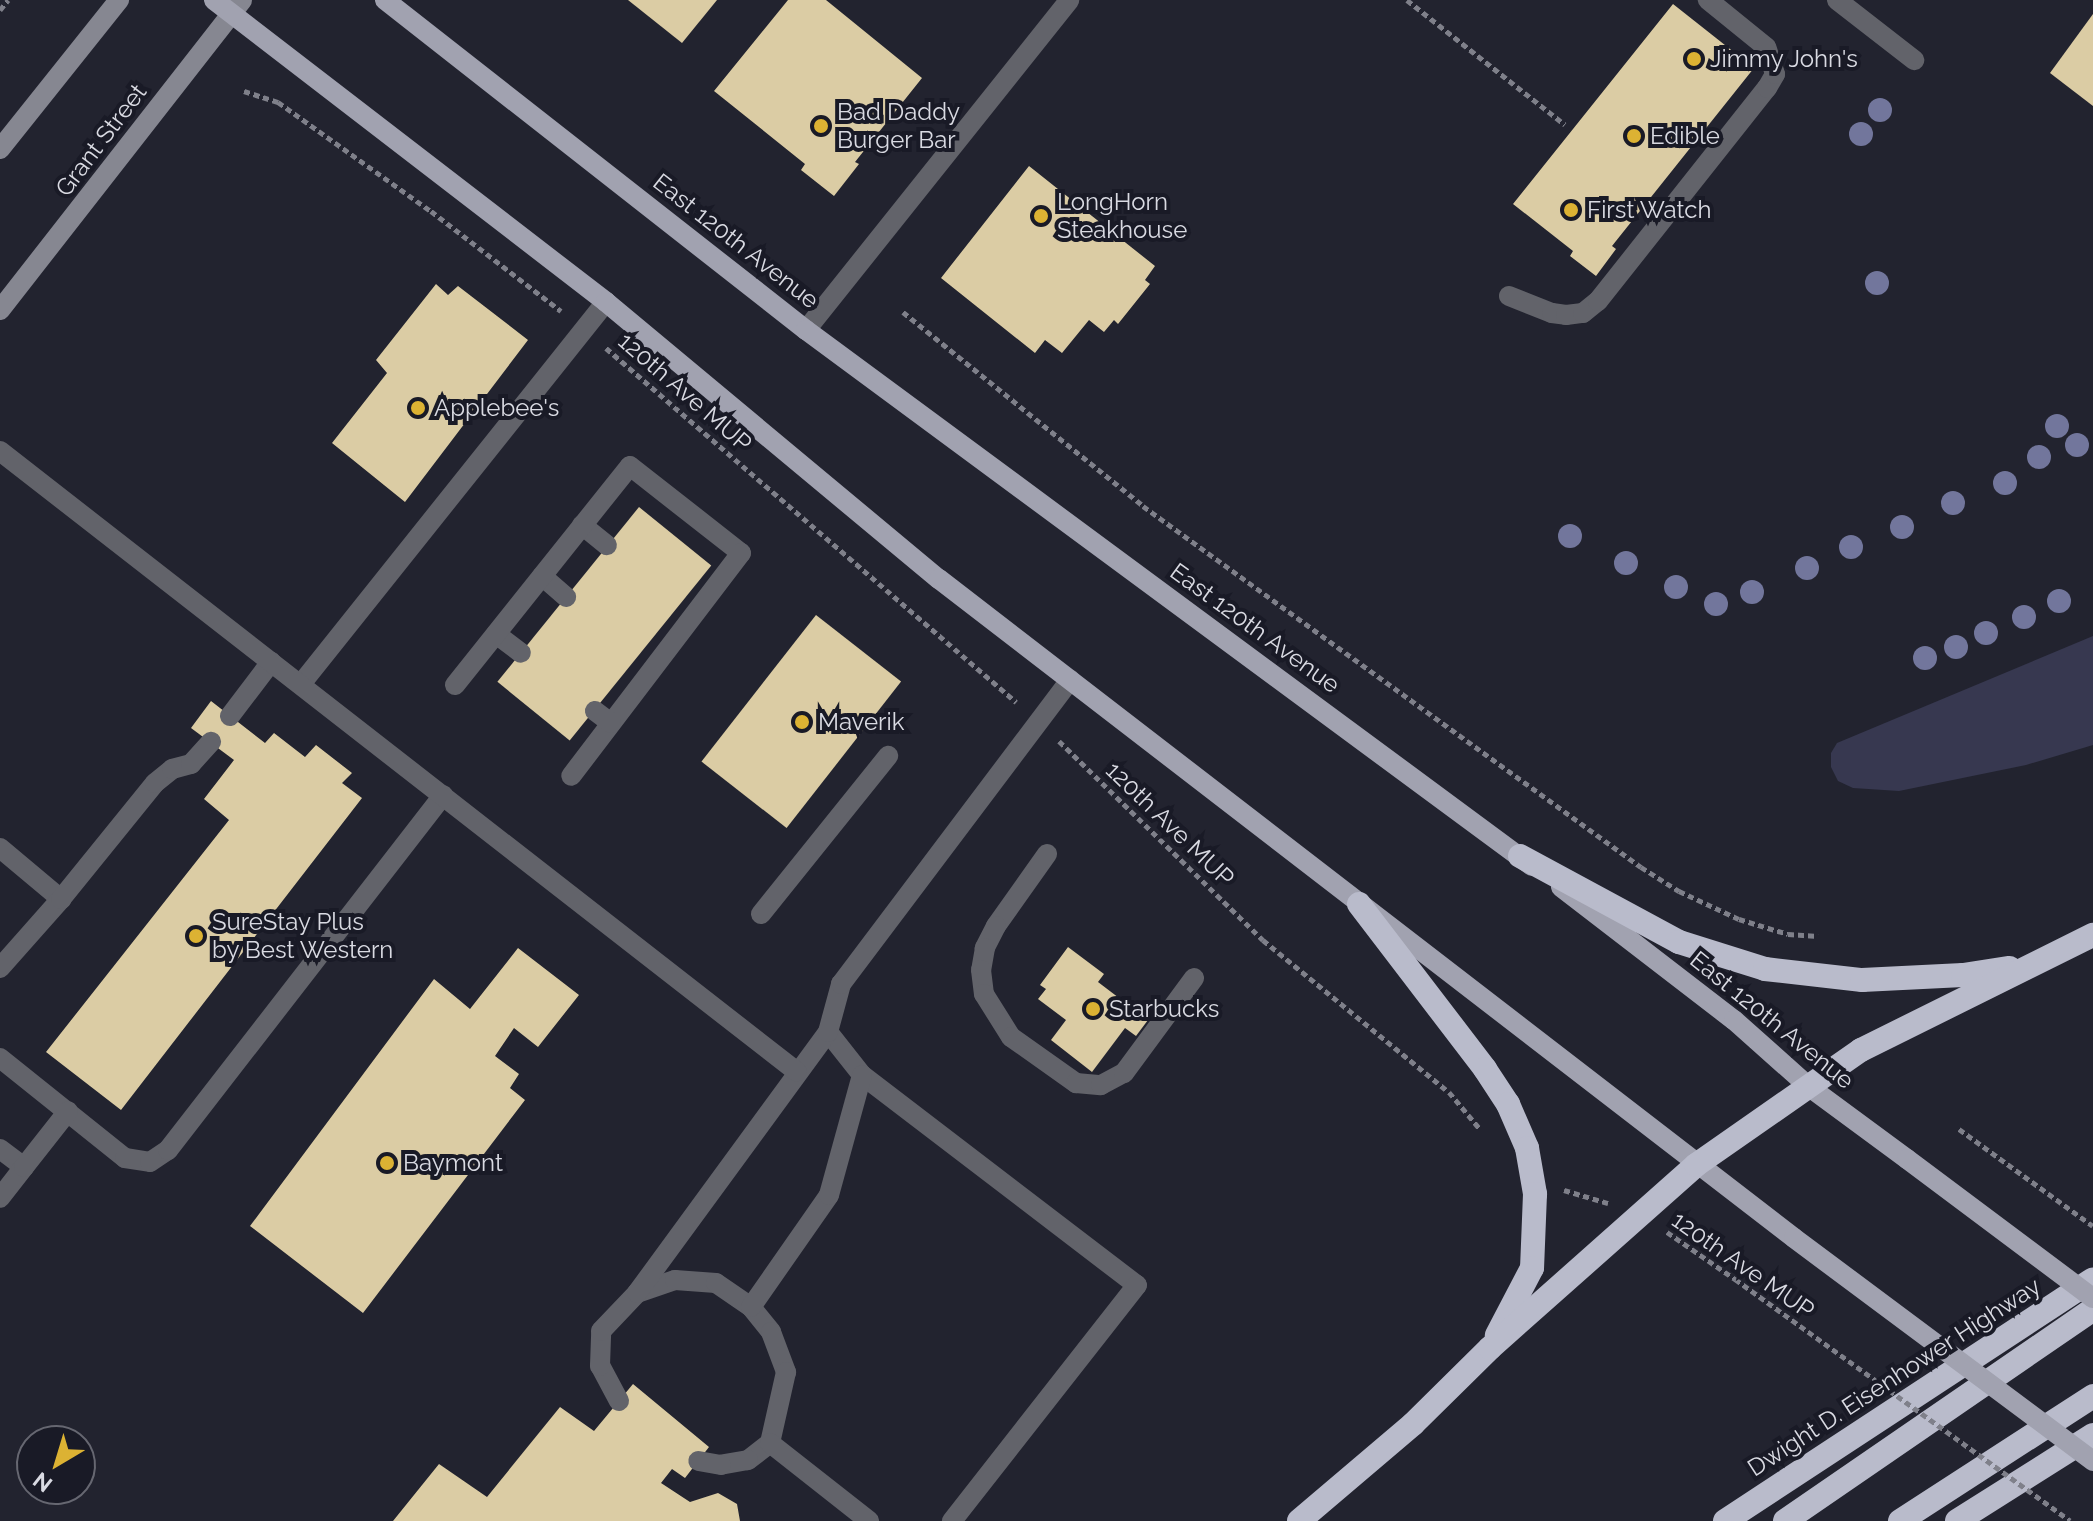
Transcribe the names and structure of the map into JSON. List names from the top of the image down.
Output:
{
  "streets": {
    "highway": ["Dwight D. Eisenhower Highway"],
    "main road": ["East 120th Avenue"],
    "street": ["Grant Street"],
    "path": ["120th Ave MUP"]
  },
  "places": [
    "Jimmy John's",
    "Bad Daddy Burger Bar",
    "Edible",
    "First Watch",
    "LongHorn Steakhouse",
    "Applebee's",
    "Maverik",
    "SureStay Plus by Best Western",
    "Starbucks",
    "Baymont"
  ],
  "north": "bottom left"
}
